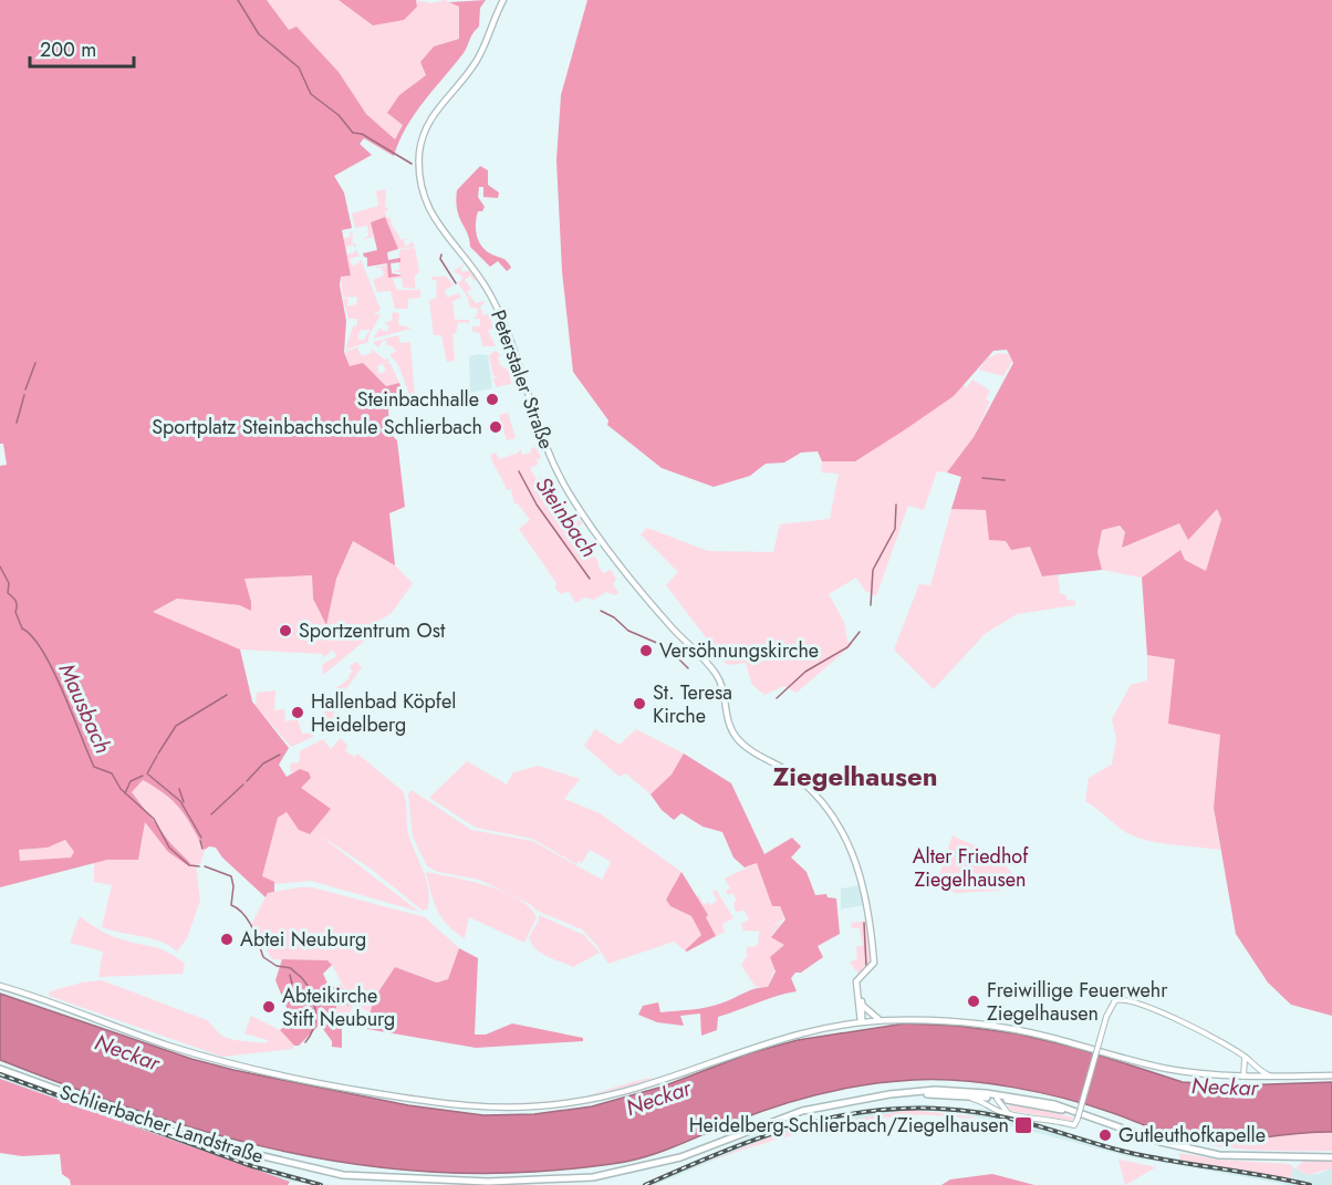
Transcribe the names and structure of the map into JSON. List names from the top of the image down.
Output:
{
  "streets": {
    "main road": ["Peterstaler Straße", "Schlierbacher Landstraße"]
  },
  "districts": ["Ziegelhausen"],
  "water": ["Steinbach", "Mausbach", "Neckar"],
  "parks": ["Alter Friedhof Ziegelhausen"],
  "places": {
    "other": [
      "Steinbachhalle",
      "Sportplatz Steinbachschule Schlierbach",
      "Sportzentrum Ost",
      "Versöhnungskirche",
      "St. Teresa Kirche",
      "Hallenbad Köpfel Heidelberg",
      "Abtei Neuburg",
      "Freiwillige Feuerwehr Ziegelhausen",
      "Abteikirche Stift Neuburg",
      "Gutleuthofkapelle"
    ],
    "transit": ["Heidelberg-Schlierbach/Ziegelhausen"]
  },
  "scale_bar": "200 m"
}
